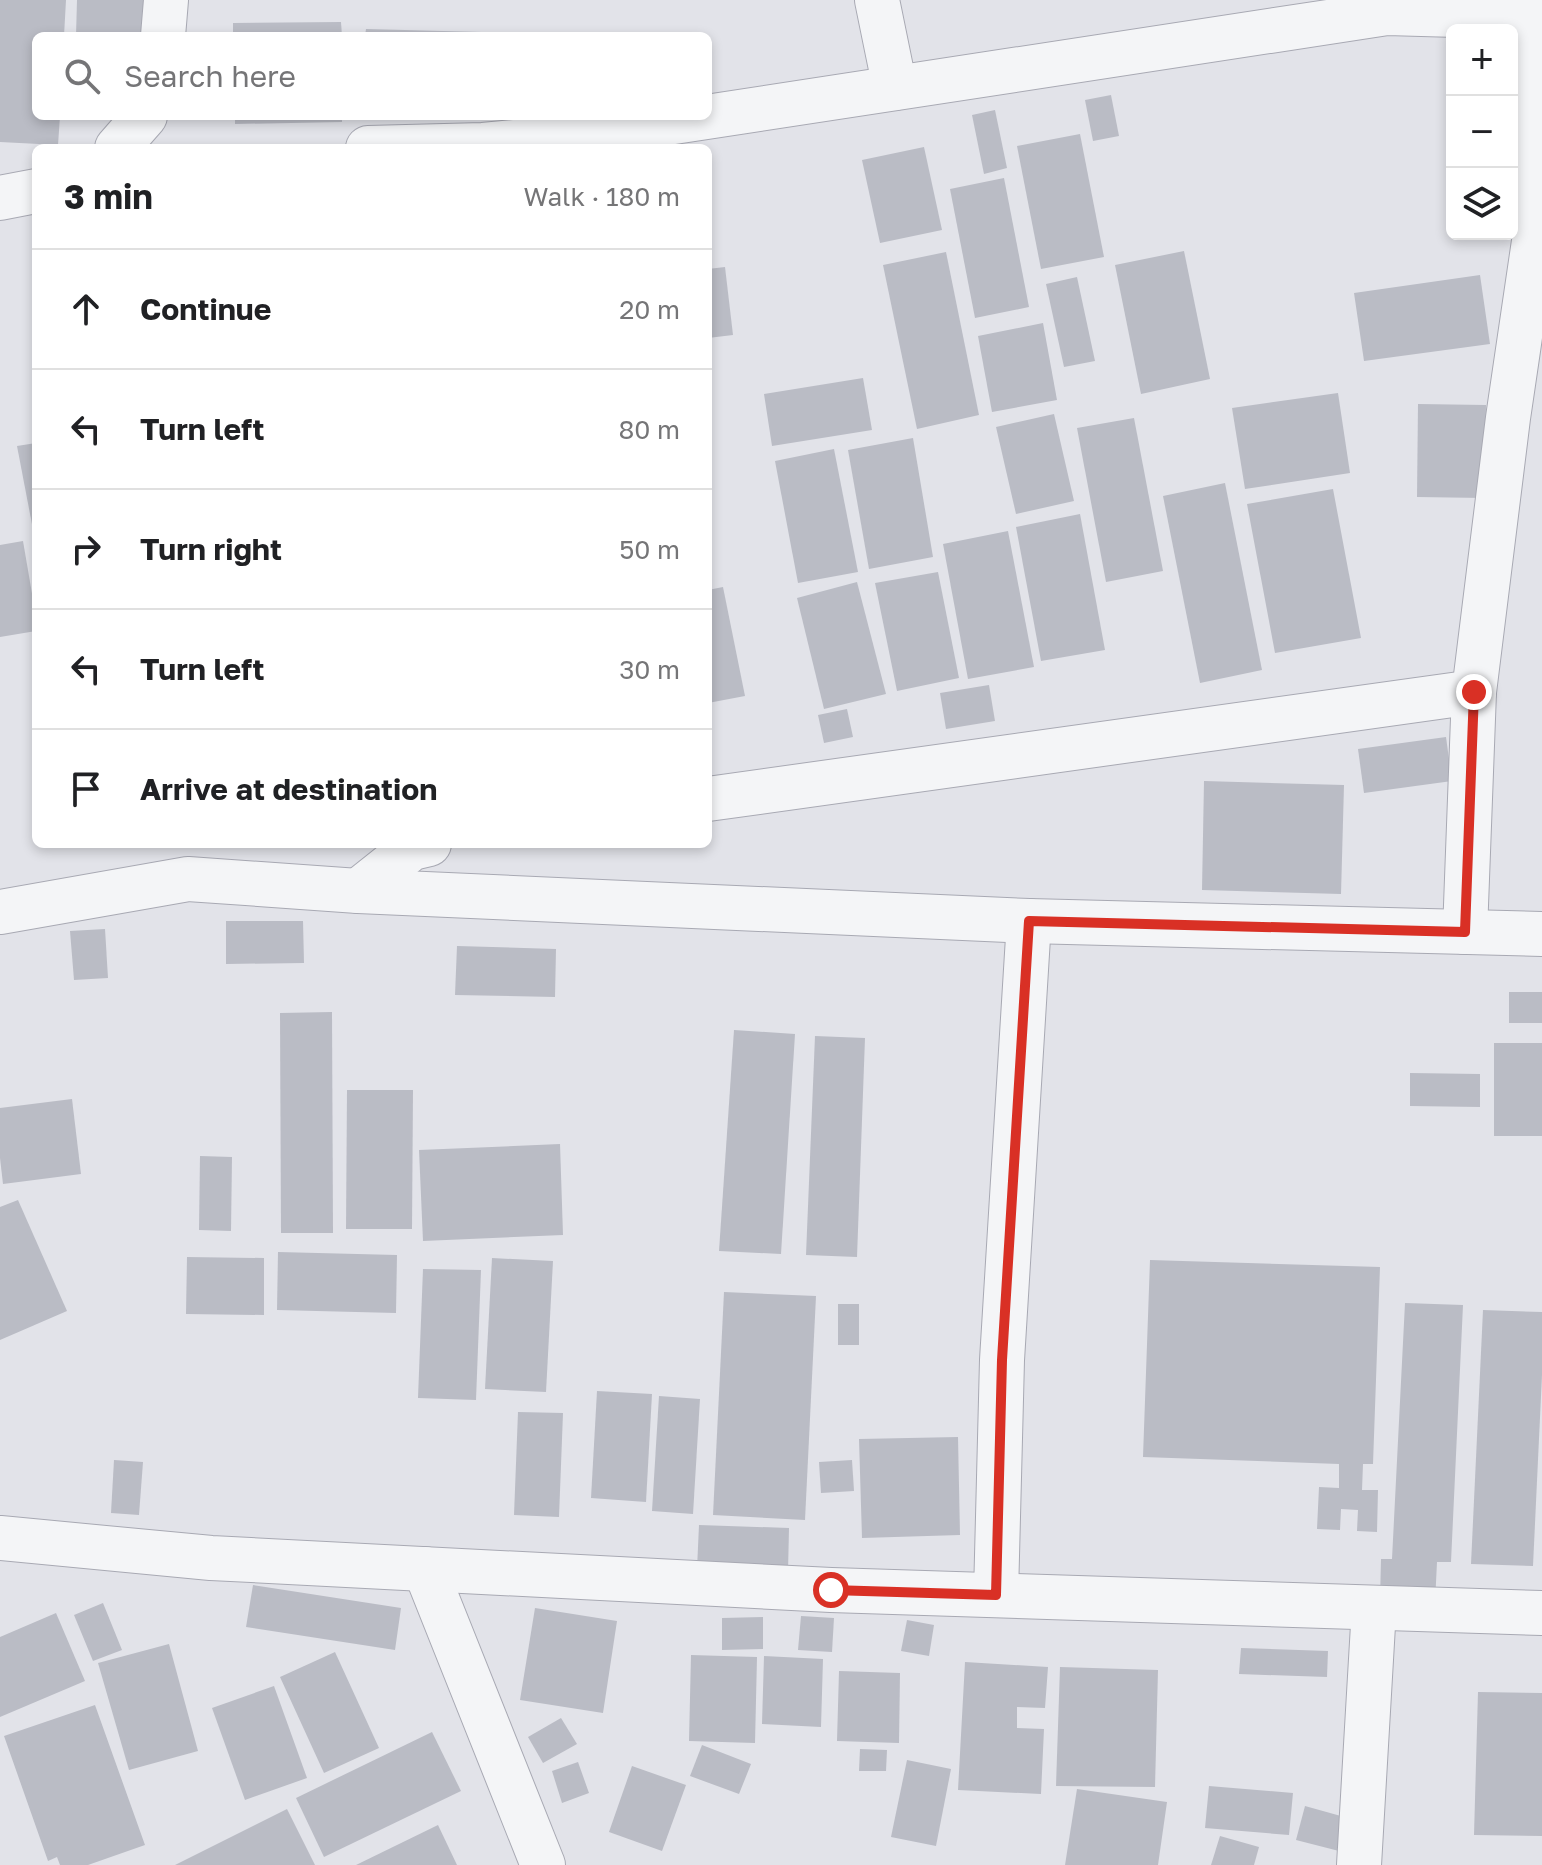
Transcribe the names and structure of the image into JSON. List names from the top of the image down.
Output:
{
  "page": {
    "map_buttons": ["+", "−"],
    "search": "Search here",
    "heading": ["3 min", "Walk · 180 m"],
    "list": [
      ["Continue", "20 m"],
      ["Turn left", "80 m"],
      ["Turn right", "50 m"],
      ["Turn left", "30 m"],
      "Arrive at destination"
    ]
  }
}
